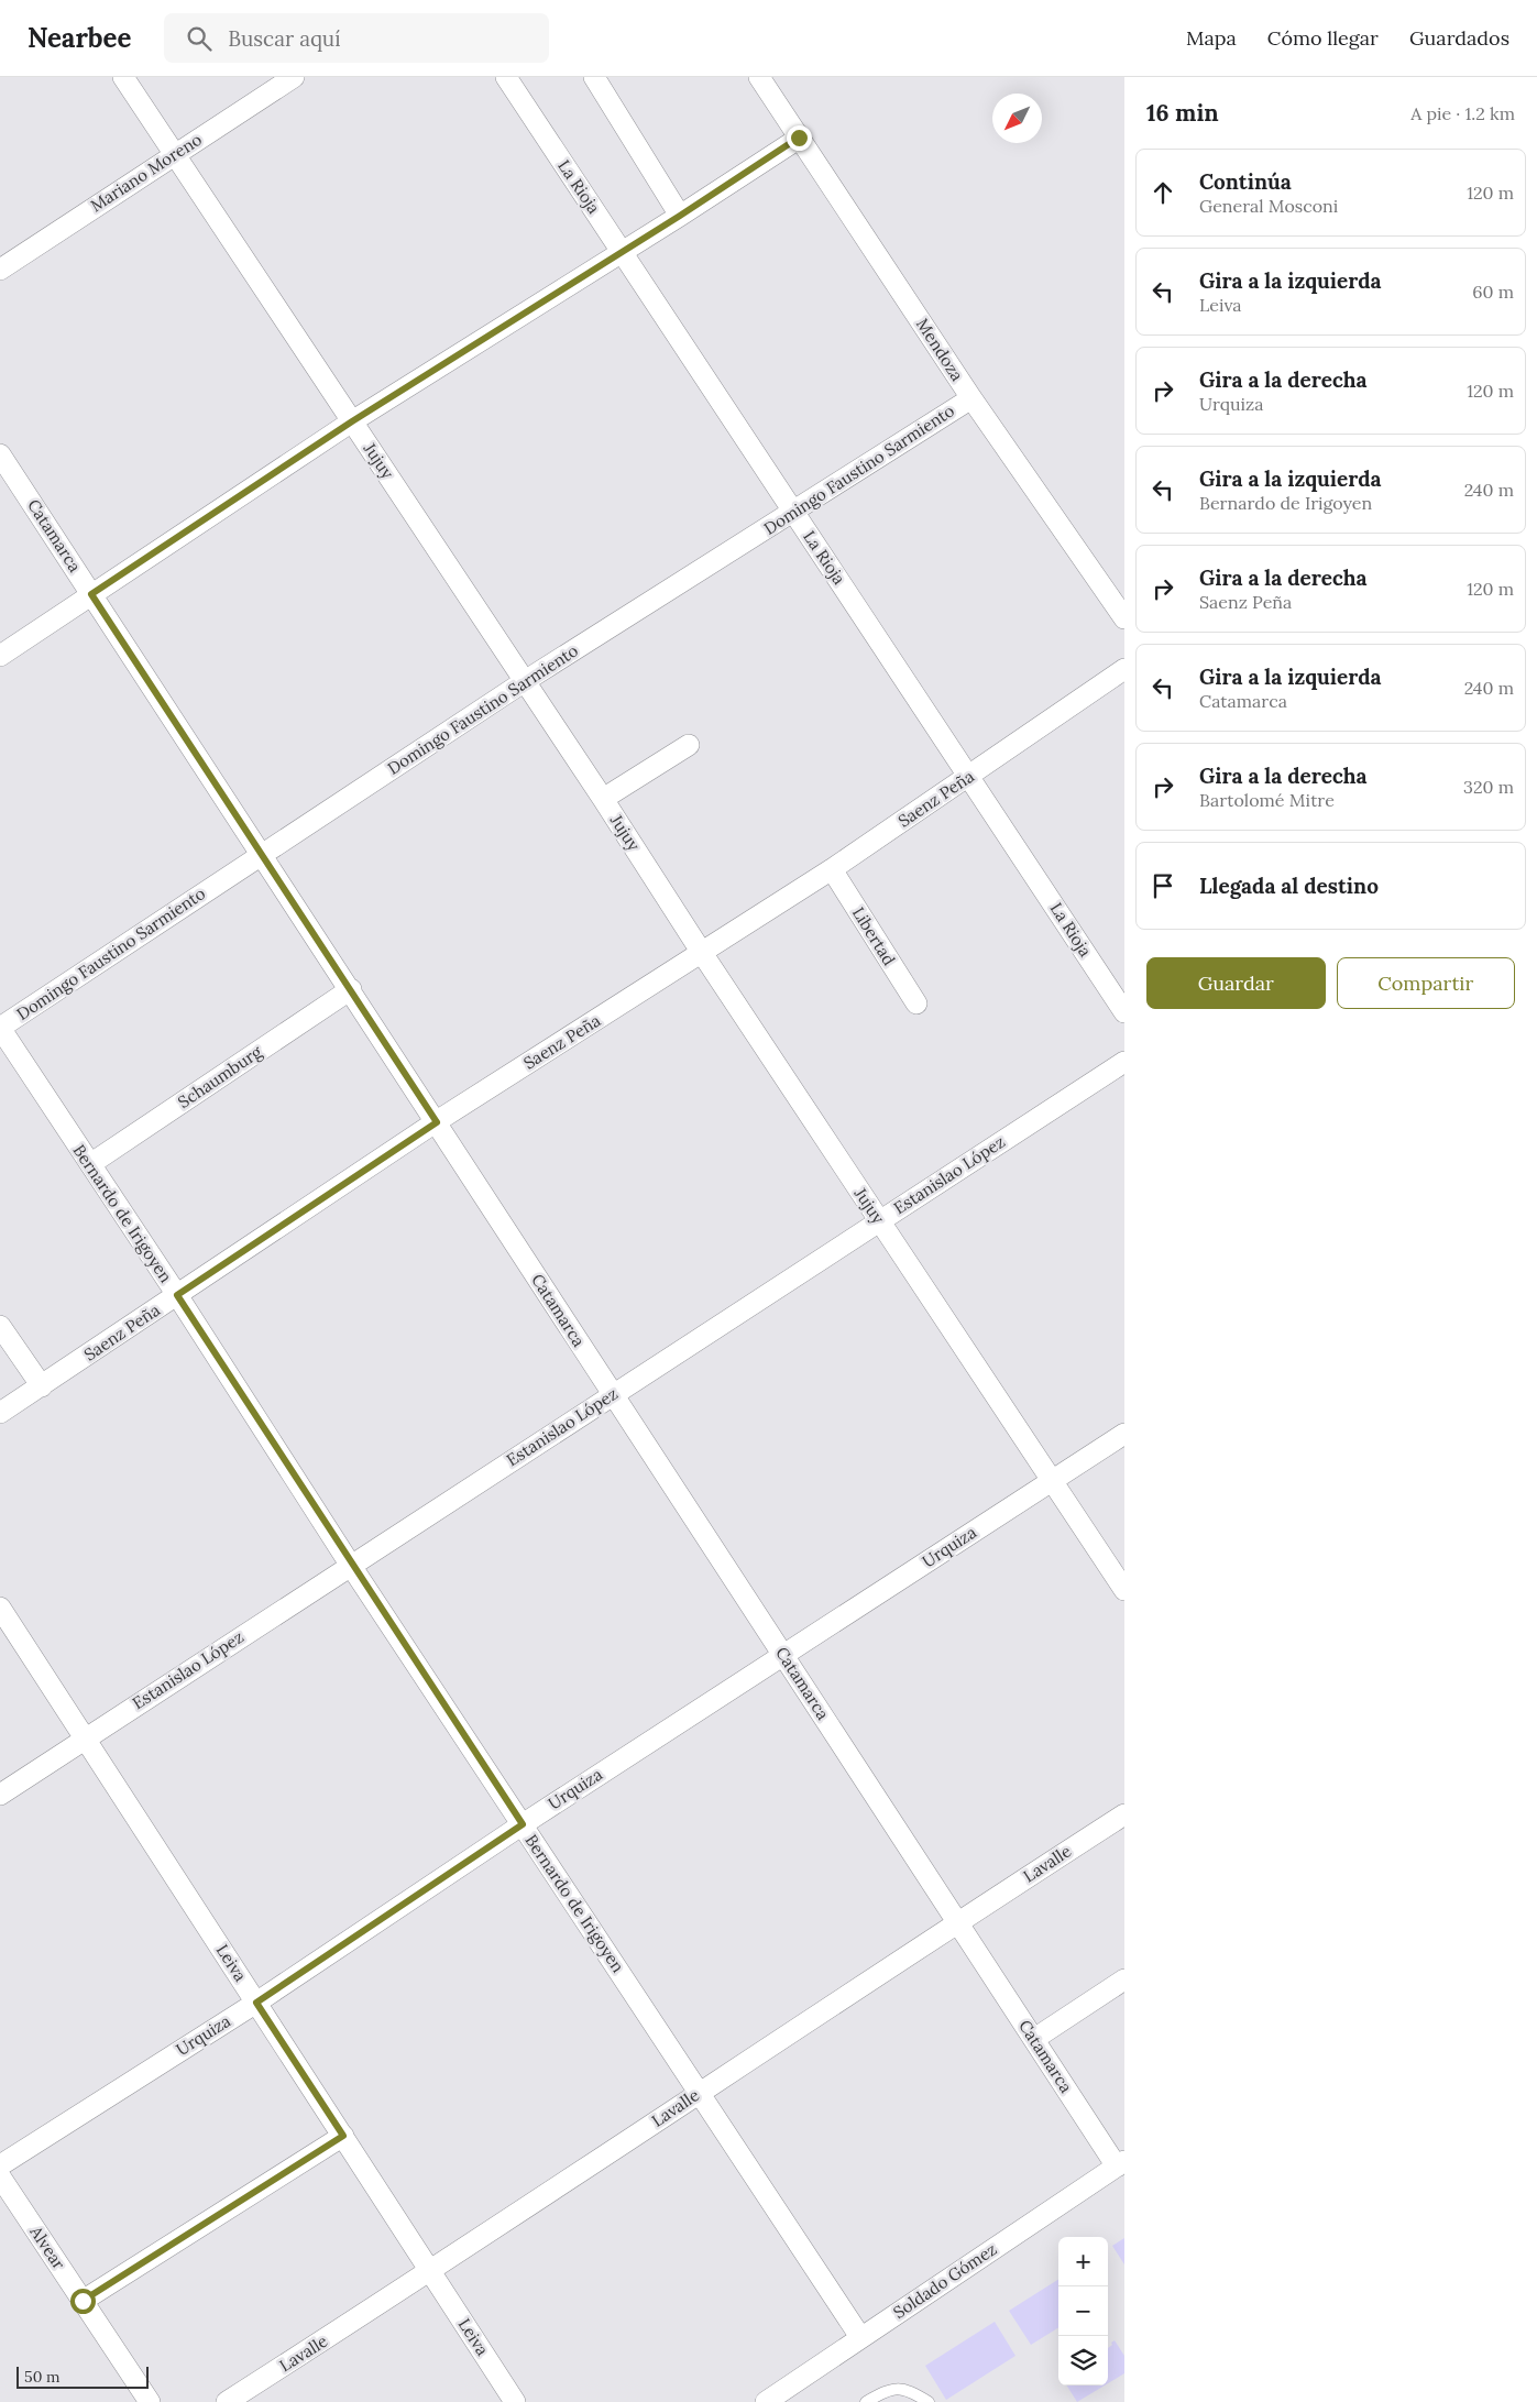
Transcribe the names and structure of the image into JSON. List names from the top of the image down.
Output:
{
  "streets": {
    "street": [
      "Mariano Moreno",
      "La Rioja",
      "Mendoza",
      "Jujuy",
      "Domingo Faustino Sarmiento",
      "Catamarca",
      "Saenz Peña",
      "Libertad",
      "Schaumburg",
      "Estanislao López",
      "Bernardo de Irigoyen",
      "Urquiza",
      "Lavalle",
      "Leiva",
      "Alvear",
      "Soldado Gómez"
    ]
  },
  "crossings": [
    ["Mariano Moreno", "Jujuy"],
    ["La Rioja", "Domingo Faustino Sarmiento"],
    ["La Rioja", "Saenz Peña"],
    ["Mendoza", "Domingo Faustino Sarmiento"],
    ["Jujuy", "Domingo Faustino Sarmiento"],
    ["Jujuy", "Saenz Peña"],
    ["Jujuy", "Estanislao López"],
    ["Jujuy", "Urquiza"],
    ["Domingo Faustino Sarmiento", "Catamarca"],
    ["Domingo Faustino Sarmiento", "Bernardo de Irigoyen"],
    ["Catamarca", "Saenz Peña"],
    ["Catamarca", "Schaumburg"],
    ["Catamarca", "Estanislao López"],
    ["Catamarca", "Urquiza"],
    ["Catamarca", "Lavalle"],
    ["Catamarca", "Soldado Gómez"],
    ["Saenz Peña", "Libertad"],
    ["Saenz Peña", "Bernardo de Irigoyen"],
    ["Schaumburg", "Bernardo de Irigoyen"],
    ["Estanislao López", "Bernardo de Irigoyen"],
    ["Estanislao López", "Leiva"],
    ["Bernardo de Irigoyen", "Urquiza"],
    ["Bernardo de Irigoyen", "Lavalle"],
    ["Bernardo de Irigoyen", "Soldado Gómez"],
    ["Urquiza", "Leiva"],
    ["Lavalle", "Leiva"]
  ],
  "scale_bar": "50 m",
  "north": "bottom left",
  "page": {
    "header": "Nearbee",
    "search": "Buscar aquí",
    "nav": ["Mapa", "Cómo llegar", "Guardados"],
    "heading": ["16 min", "A pie · 1.2 km"],
    "list": [
      ["Continúa", "General Mosconi", "120 m"],
      ["Gira a la izquierda", "Leiva", "60 m"],
      ["Gira a la derecha", "Urquiza", "120 m"],
      ["Gira a la izquierda", "Bernardo de Irigoyen", "240 m"],
      ["Gira a la derecha", "Saenz Peña", "120 m"],
      ["Gira a la izquierda", "Catamarca", "240 m"],
      ["Gira a la derecha", "Bartolomé Mitre", "320 m"],
      "Llegada al destino"
    ],
    "buttons": ["Guardar", "Compartir"],
    "map_buttons": ["+", "−"],
    "scale": "50 m"
  }
}
